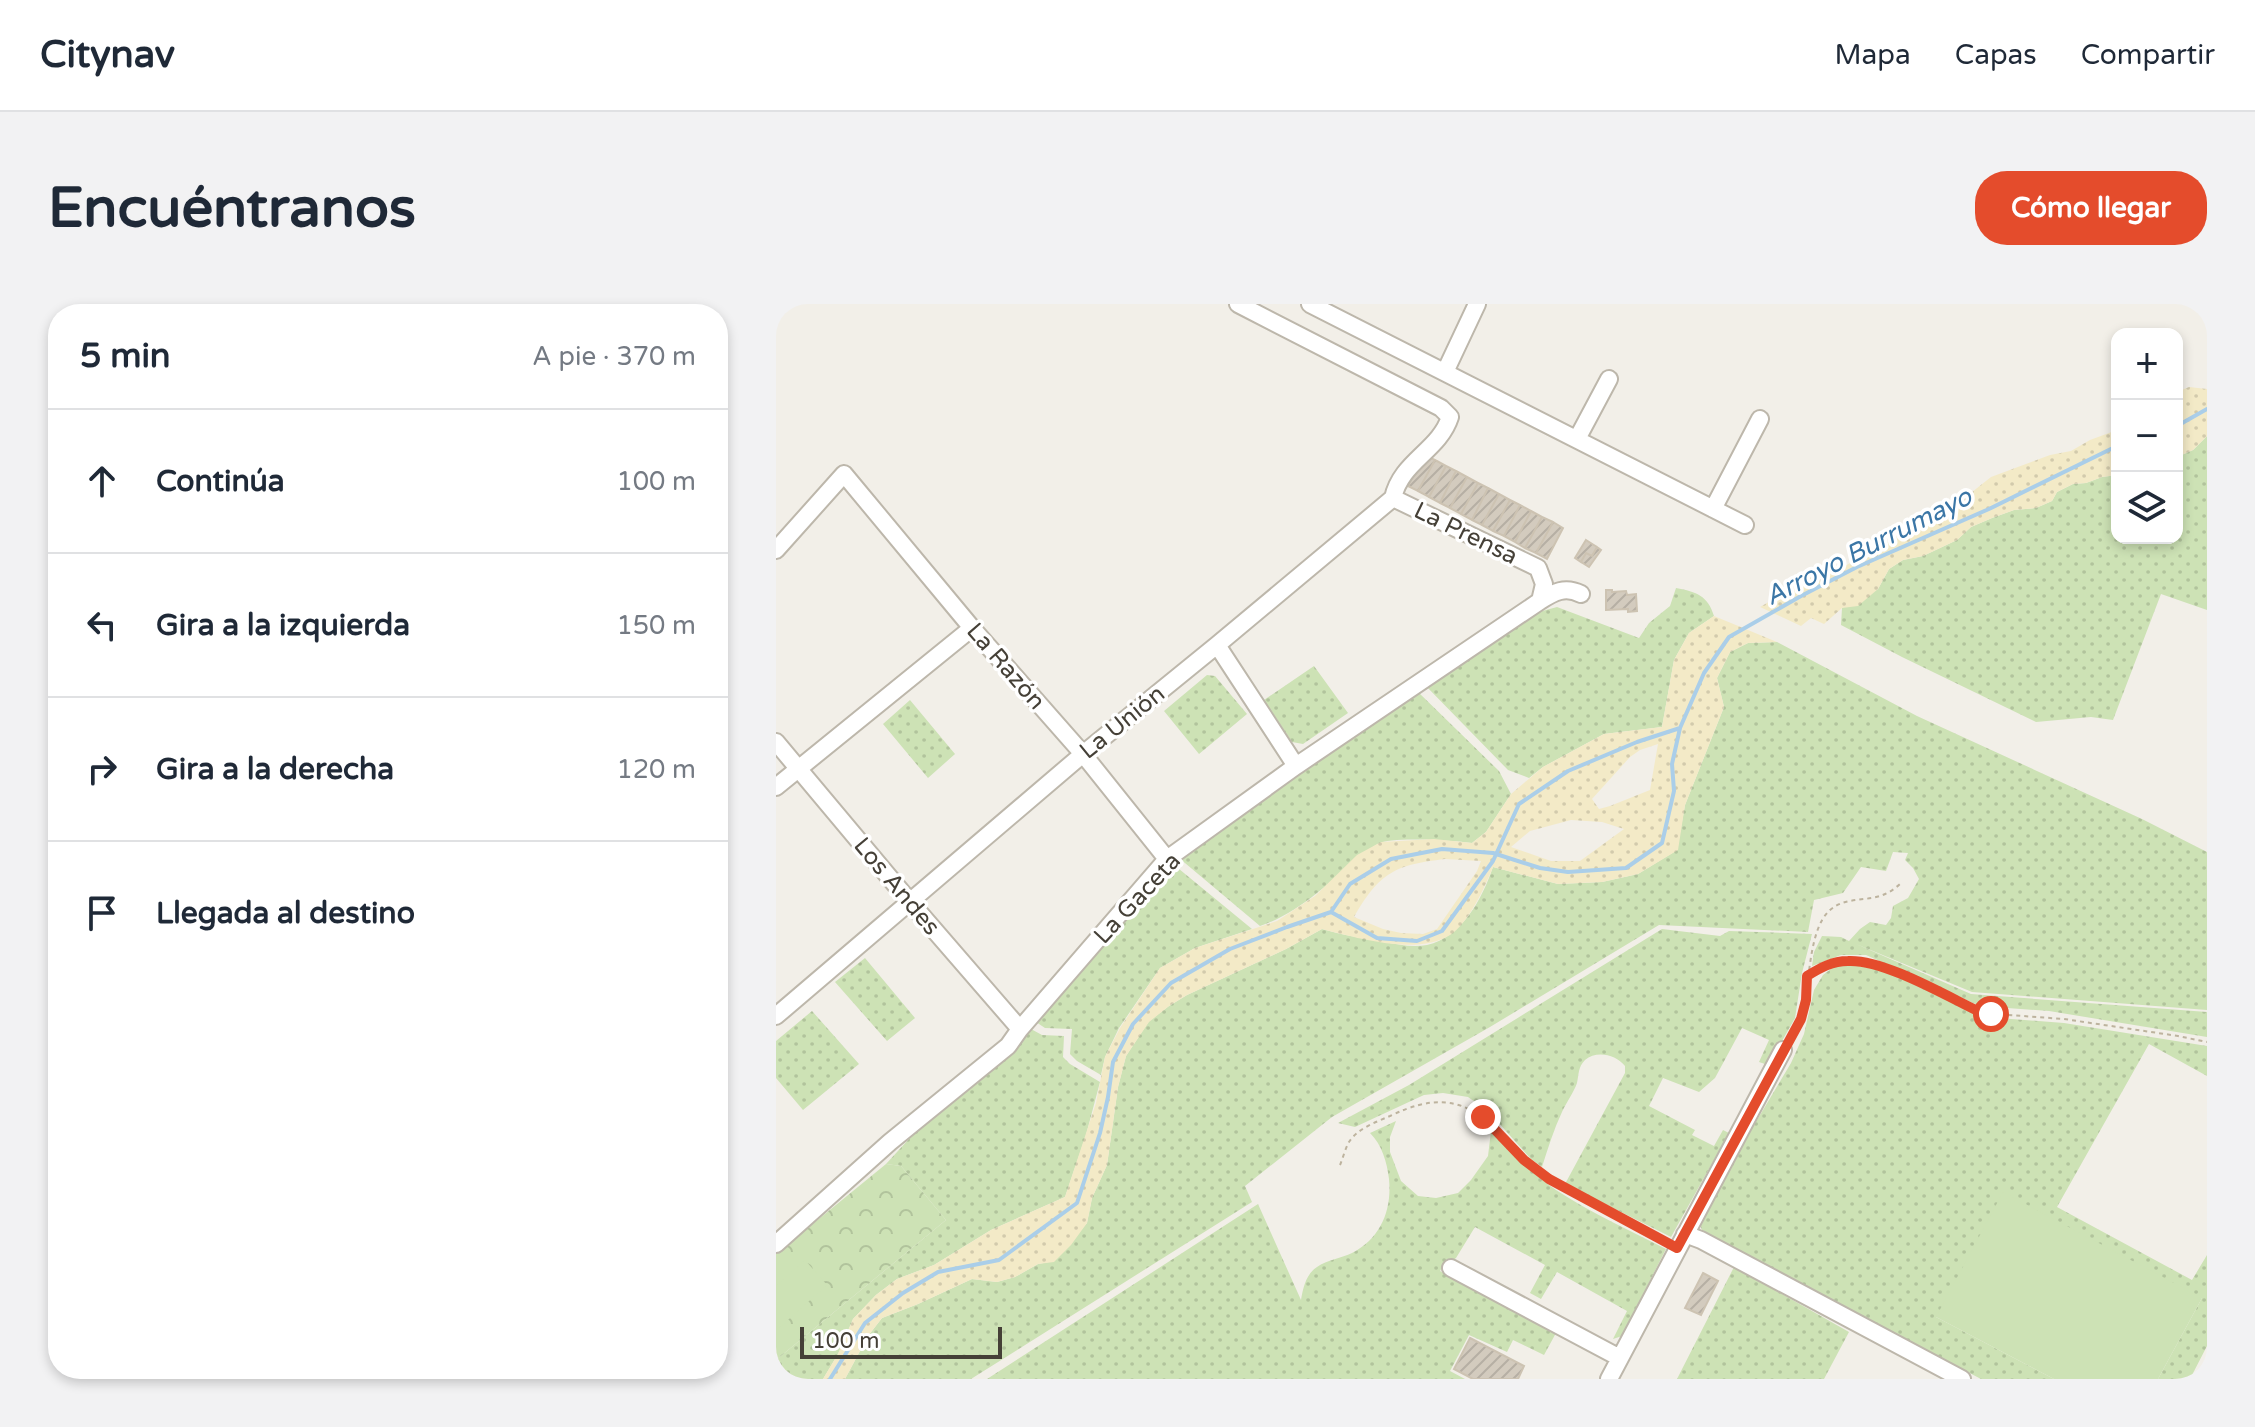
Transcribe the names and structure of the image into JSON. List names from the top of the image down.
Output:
{
  "streets": {
    "street": [
      "La Prensa",
      "La Razón",
      "La Unión",
      "Los Andes",
      "La Gaceta"
    ]
  },
  "crossings": [
    ["La Prensa", "La Unión"],
    ["La Prensa", "La Gaceta"],
    ["La Razón", "La Unión"],
    ["La Razón", "La Gaceta"],
    ["La Unión", "Los Andes"],
    ["Los Andes", "La Gaceta"]
  ],
  "water": ["Arroyo Burrumayo"],
  "scale_bar": "100 m",
  "page": {
    "header": "Citynav",
    "nav": ["Mapa", "Capas", "Compartir"],
    "buttons": "Cómo llegar",
    "title": "Encuéntranos",
    "heading": ["5 min", "A pie · 370 m"],
    "map_buttons": ["+", "−"],
    "list": [
      ["Continúa", "100 m"],
      ["Gira a la izquierda", "150 m"],
      ["Gira a la derecha", "120 m"],
      "Llegada al destino"
    ],
    "scale": "100 m"
  }
}
